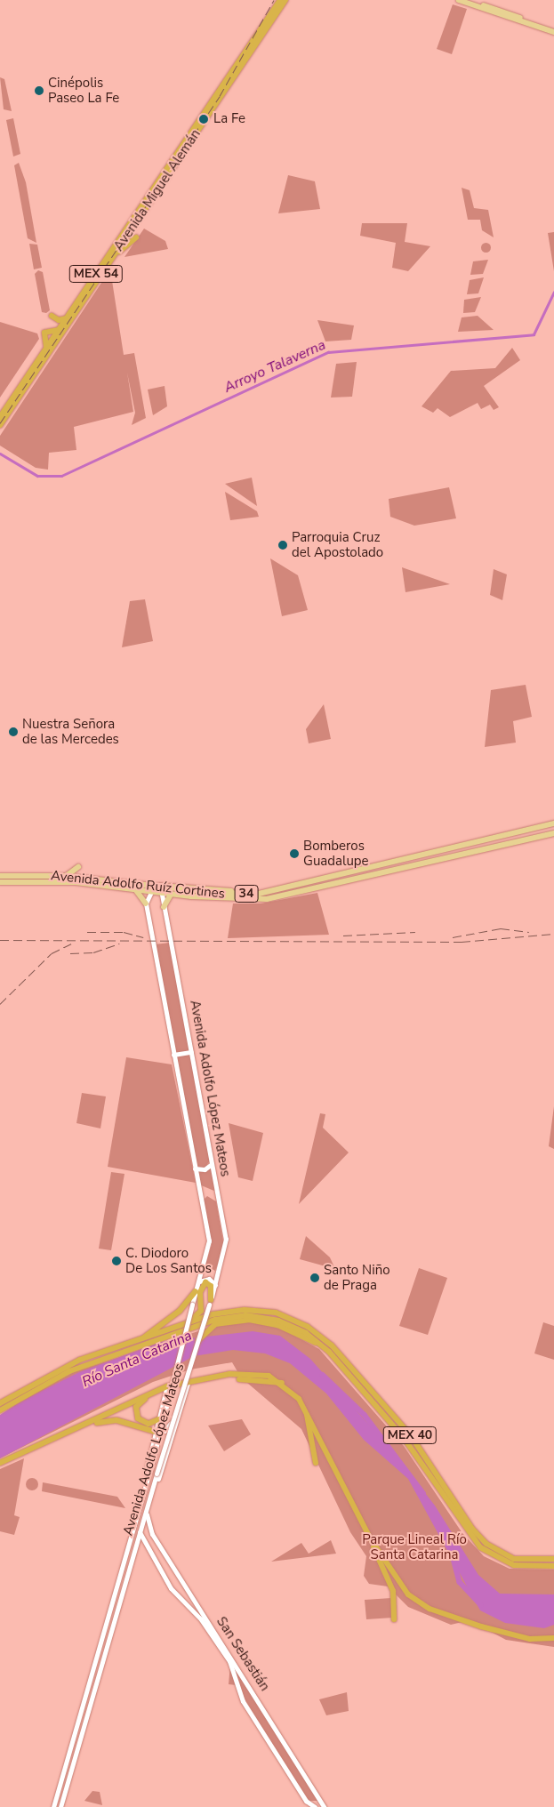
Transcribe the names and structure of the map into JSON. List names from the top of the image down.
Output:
{
  "streets": {
    "highway": ["Avenida Miguel Alemán", "MEX 54", "MEX 40"],
    "main road": [
      "Avenida Adolfo Ruíz Cortines",
      "34",
      "Avenida Adolfo López Mateos",
      "San Sebastián"
    ]
  },
  "crossings": [
    ["Avenida Adolfo Ruíz Cortines", "Avenida Adolfo López Mateos"],
    ["Avenida Adolfo López Mateos", "San Sebastián"]
  ],
  "water": ["Arroyo Talaverna", "Río Santa Catarina"],
  "parks": ["Parque Lineal Río Santa Catarina"],
  "places": [
    "Cinépolis Paseo La Fe",
    "La Fe",
    "Parroquia Cruz del Apostolado",
    "Nuestra Señora de las Mercedes",
    "Bomberos Guadalupe",
    "C. Diodoro De Los Santos",
    "Santo Niño de Praga"
  ]
}
